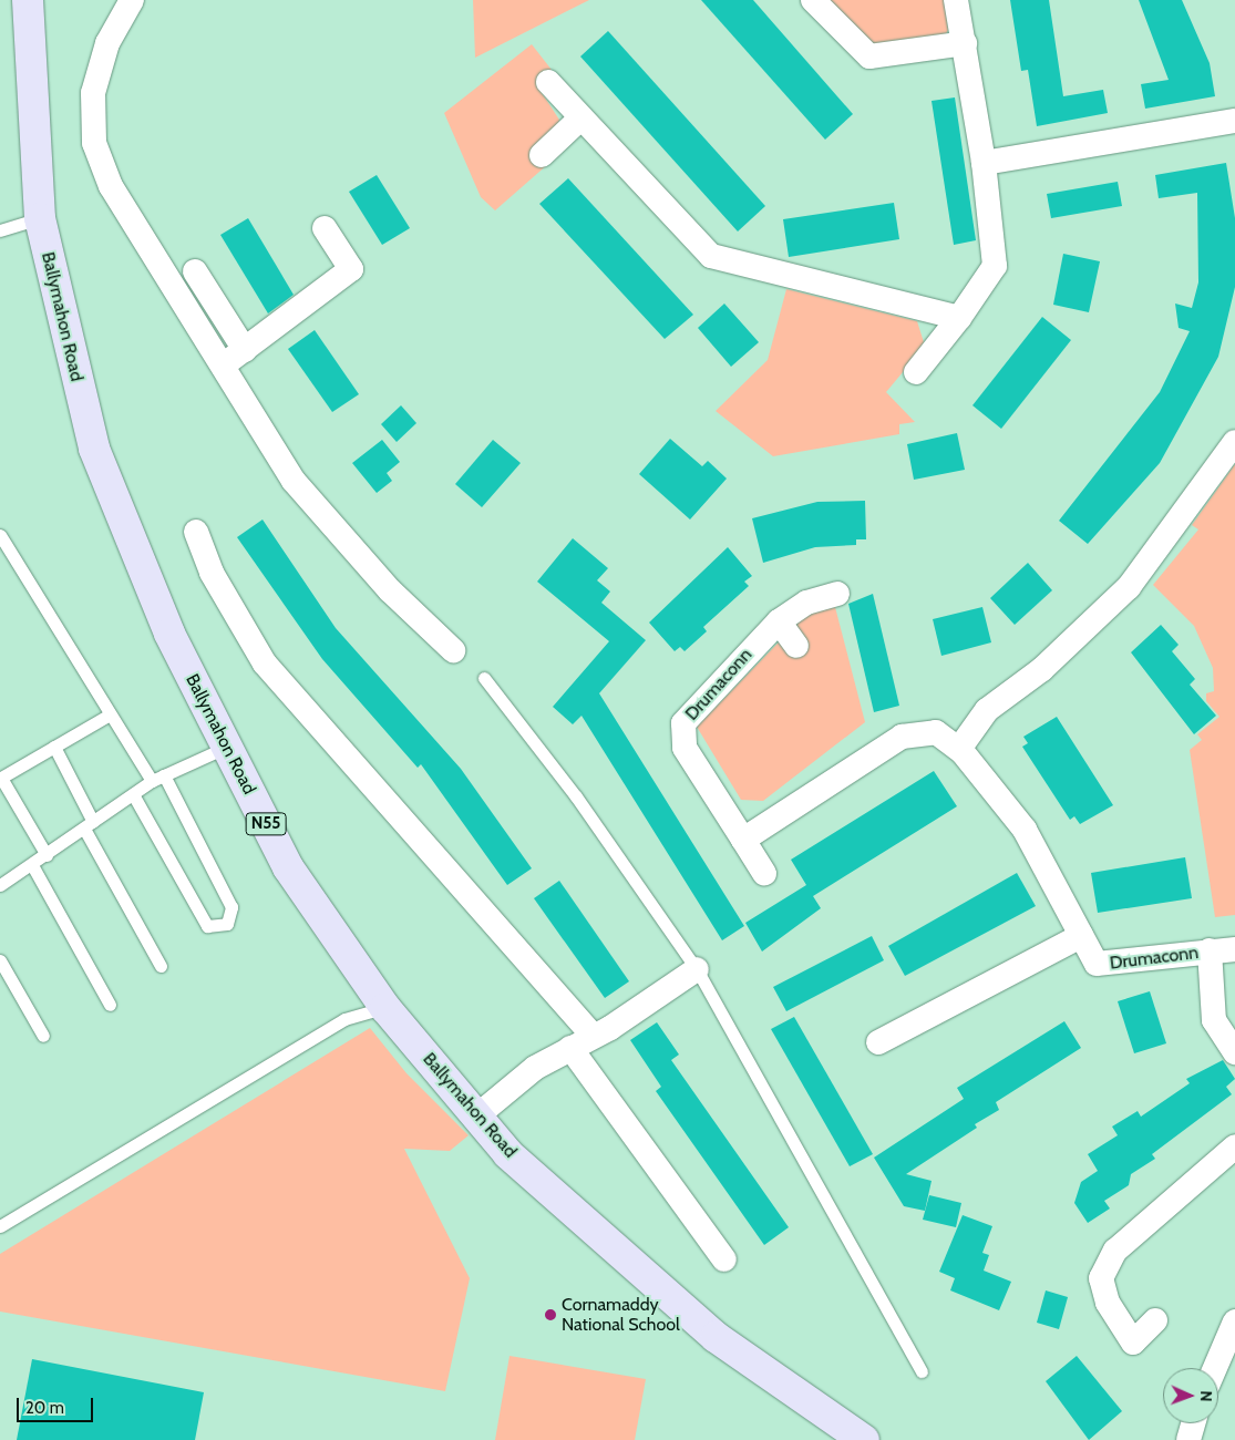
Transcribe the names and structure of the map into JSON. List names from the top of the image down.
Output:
{
  "streets": {
    "main road": ["Ballymahon Road", "N55"],
    "street": ["Drumaconn"]
  },
  "places": ["Cornamaddy National School"],
  "scale_bar": "20 m",
  "north": "right"
}
